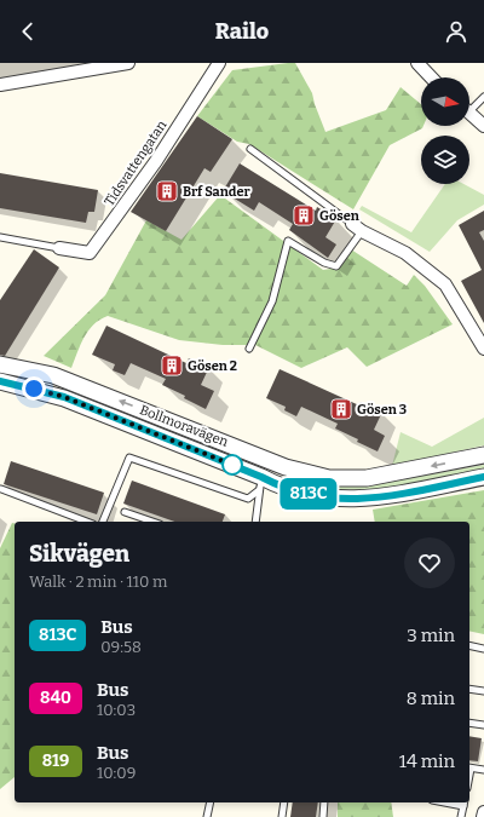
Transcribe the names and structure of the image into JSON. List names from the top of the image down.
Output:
{
  "streets": {
    "street": ["Tidsvattengatan", "Bollmoravägen"]
  },
  "places": {
    "building": [
      "Brf Sander",
      "Gösen",
      "Gösen 2",
      "Gösen 3"
    ]
  },
  "lines": ["bus line 813C"],
  "north": "right",
  "page": {
    "header": "Railo",
    "on_map": "813C",
    "heading": ["Sikvägen", "Walk · 2 min · 110 m"],
    "list": [
      {
        "mark": "813C",
        "name": "Bus",
        "note": "09:58",
        "value": "3 min"
      },
      {
        "mark": "840",
        "name": "Bus",
        "note": "10:03",
        "value": "8 min"
      },
      {
        "mark": "819",
        "name": "Bus",
        "note": "10:09",
        "value": "14 min"
      }
    ]
  }
}
